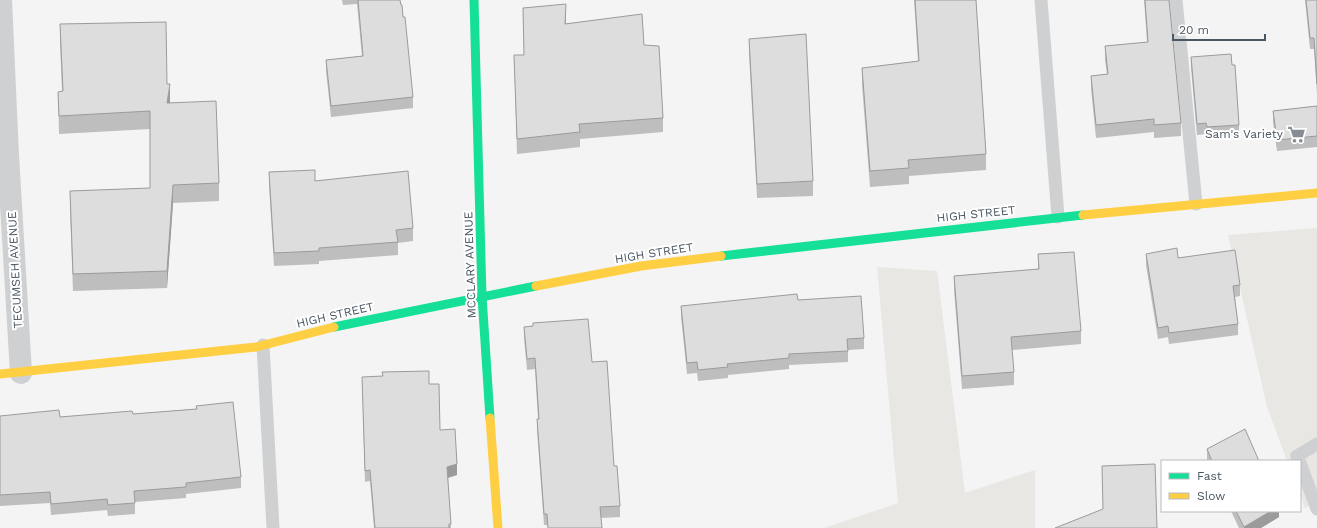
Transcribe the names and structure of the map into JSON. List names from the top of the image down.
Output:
{
  "streets": {
    "street": ["HIGH STREET", "MCCLARY AVENUE", "TECUMSEH AVENUE"]
  },
  "crossings": [
    ["HIGH STREET", "MCCLARY AVENUE"],
    ["HIGH STREET", "TECUMSEH AVENUE"]
  ],
  "places": {
    "supermarket": ["Sam's Variety"]
  },
  "legend": ["Fast", "Slow"],
  "scale_bar": "20 m"
}
